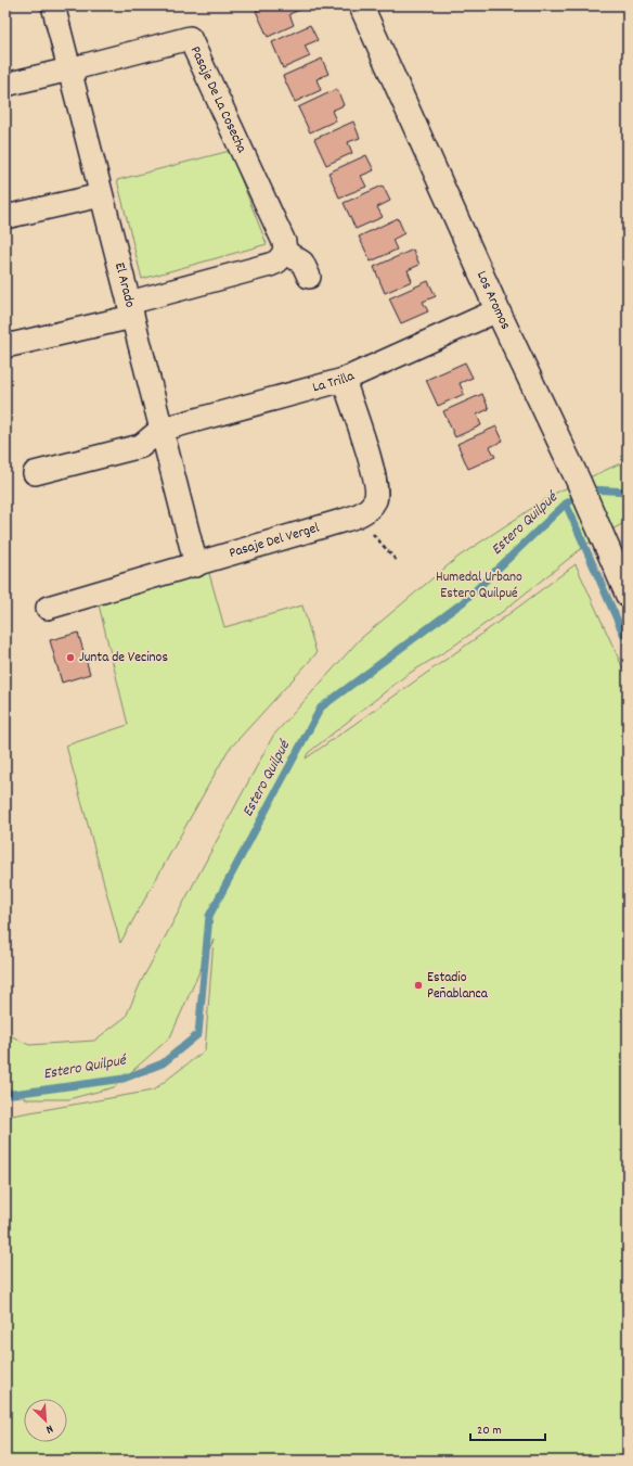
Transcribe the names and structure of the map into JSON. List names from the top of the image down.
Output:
{
  "streets": {
    "street": [
      "Pasaje De La Cosecha",
      "El Arado",
      "Los Aromos",
      "La Trilla",
      "Pasaje Del Vergel"
    ]
  },
  "crossings": [
    ["Pasaje De La Cosecha", "El Arado"],
    ["El Arado", "La Trilla"],
    ["El Arado", "Pasaje Del Vergel"],
    ["Los Aromos", "La Trilla"],
    ["La Trilla", "Pasaje Del Vergel"]
  ],
  "water": ["Estero Quilpué"],
  "parks": ["Humedal Urbano Estero Quilpué"],
  "places": ["Junta de Vecinos", "Estadio Peñablanca"],
  "scale_bar": "20 m",
  "north": "bottom right"
}
